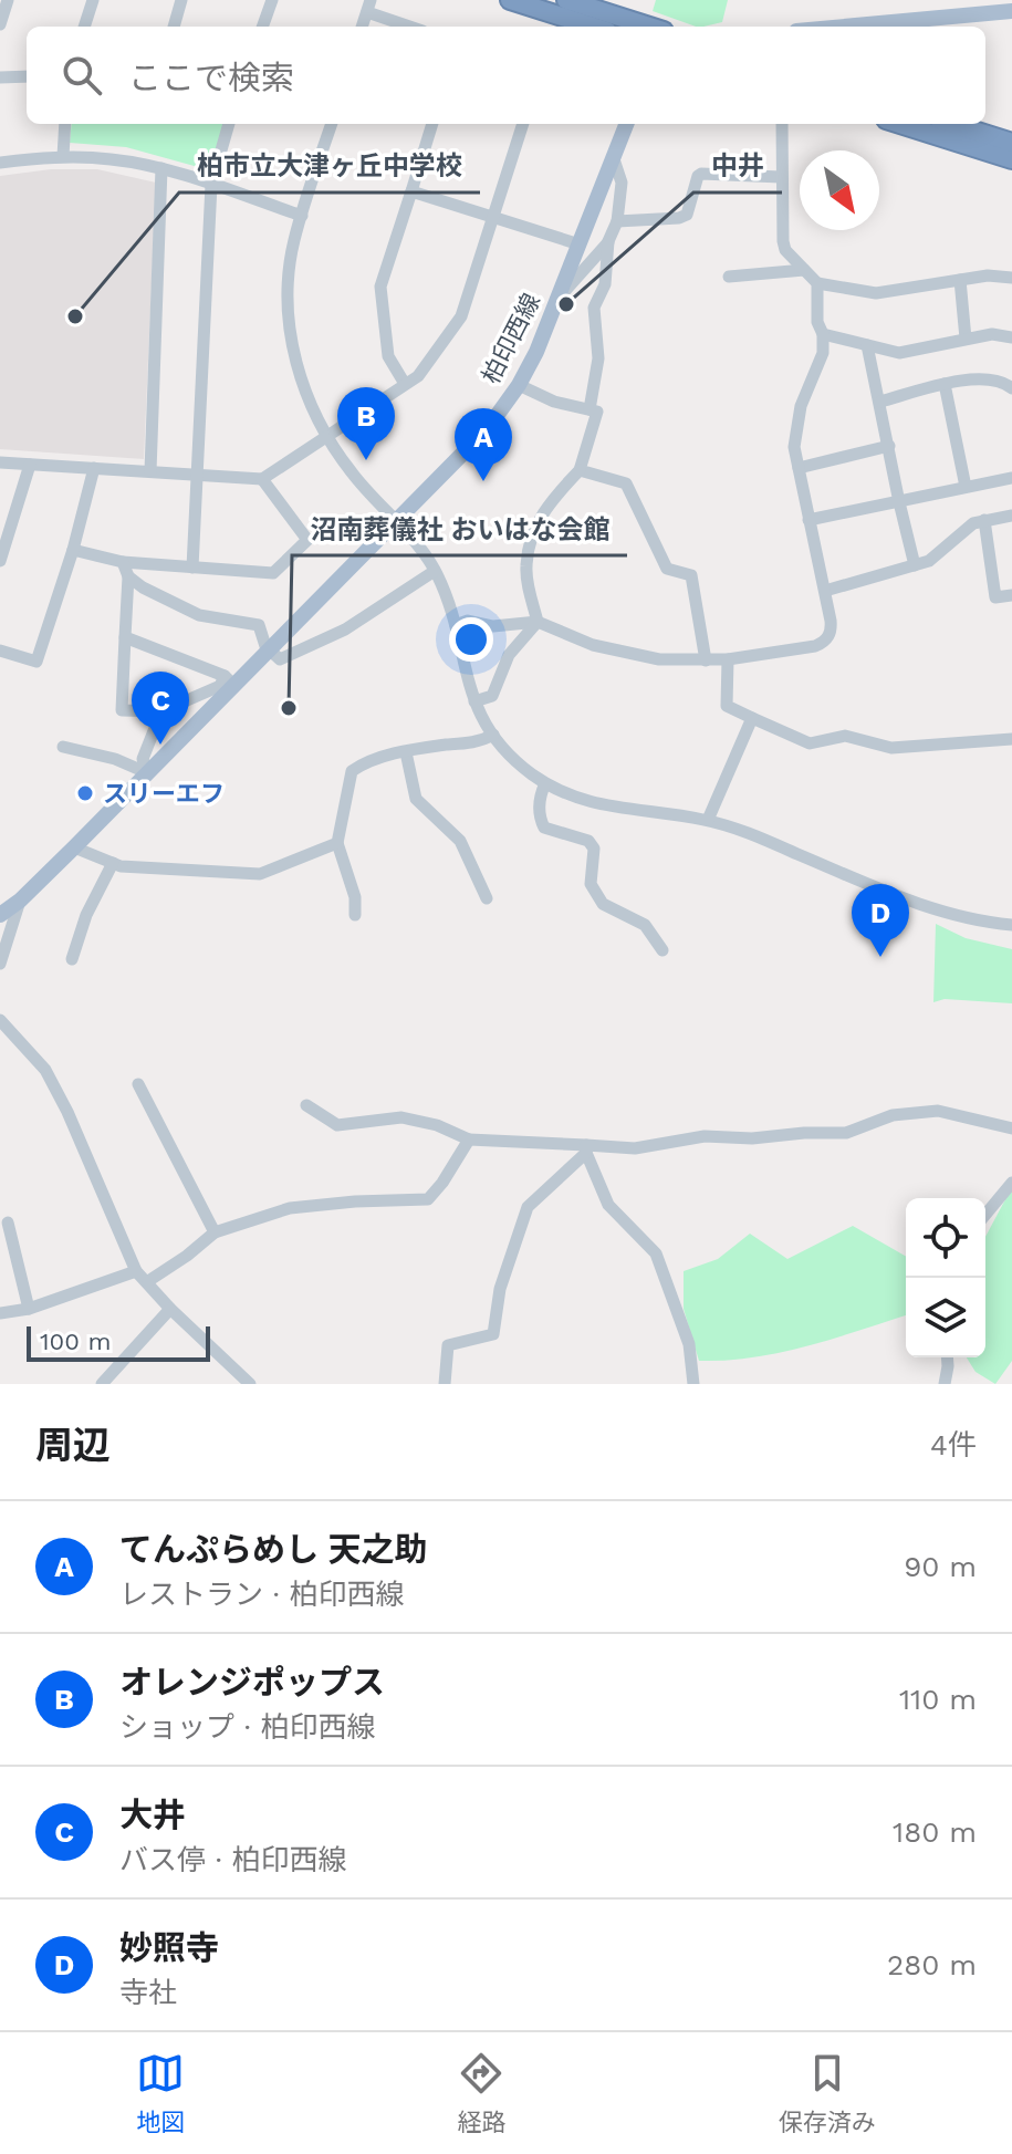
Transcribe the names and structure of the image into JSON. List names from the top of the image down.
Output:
{
  "streets": {
    "main road": ["柏印西線"]
  },
  "places": [
    "中井",
    "柏市立大津ヶ丘中学校",
    "沼南葬儀社 おいはな会館",
    "スリーエフ"
  ],
  "scale_bar": "100 m",
  "north": "bottom right",
  "page": {
    "search": "ここで検索",
    "pins": [
      "B",
      "A",
      "C",
      "D"
    ],
    "scale": "100 m",
    "heading": ["周辺", "4件"],
    "list": [
      {
        "mark": "A",
        "name": "てんぷらめし 天之助",
        "note": "レストラン · 柏印西線",
        "value": "90 m"
      },
      {
        "mark": "B",
        "name": "オレンジポップス",
        "note": "ショップ · 柏印西線",
        "value": "110 m"
      },
      {
        "mark": "C",
        "name": "大井",
        "note": "バス停 · 柏印西線",
        "value": "180 m"
      },
      {
        "mark": "D",
        "name": "妙照寺",
        "note": "寺社",
        "value": "280 m"
      }
    ],
    "nav": ["地図", "経路", "保存済み"]
  }
}
